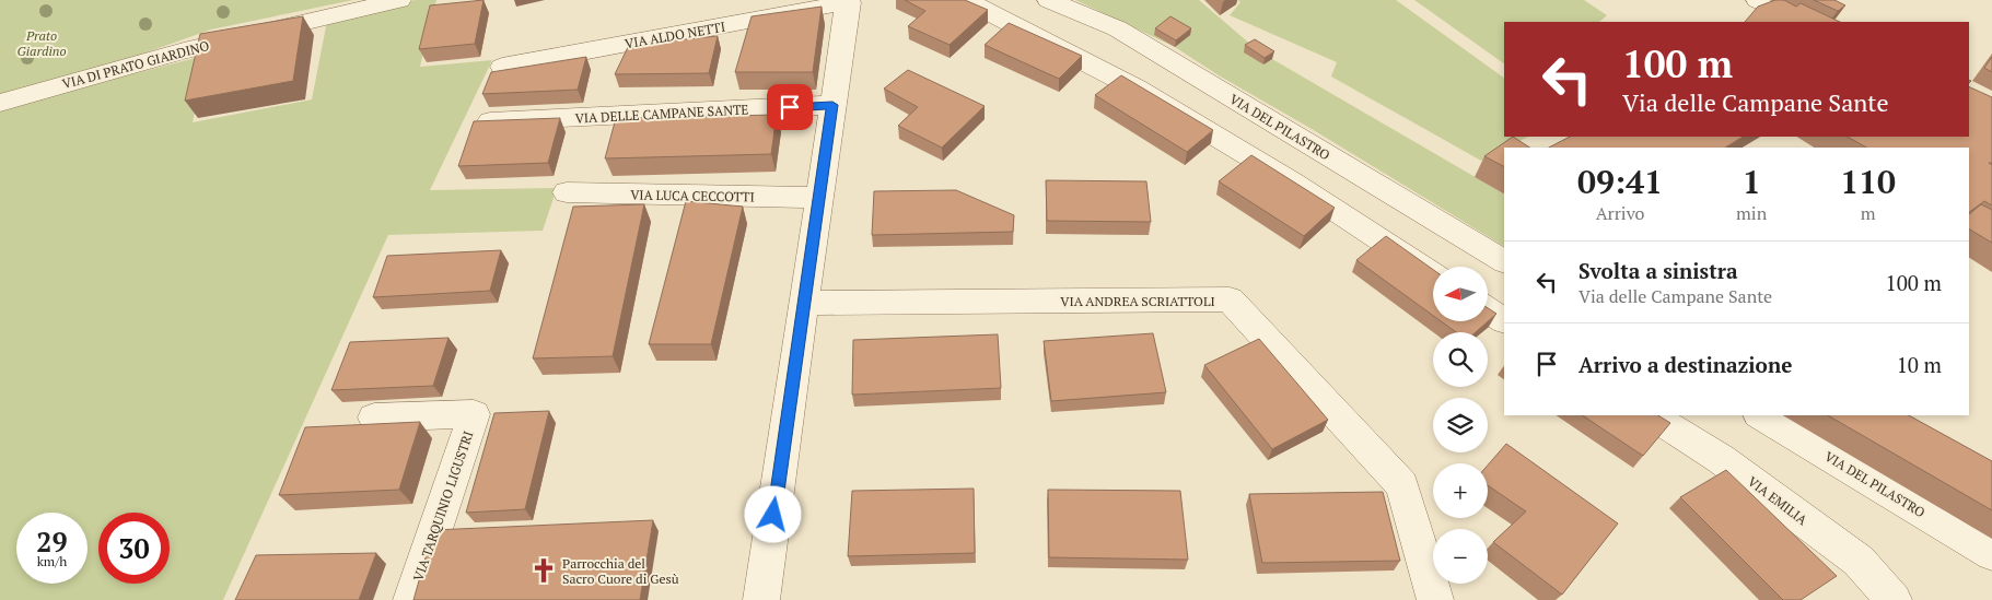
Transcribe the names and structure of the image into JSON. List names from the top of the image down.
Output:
{
  "streets": {
    "street": [
      "VIA ALDO NETTI",
      "VIA DI PRATO GIARDINO",
      "VIA DELLE CAMPANE SANTE",
      "VIA DEL PILASTRO",
      "VIA LUCA CECCOTTI",
      "VIA ANDREA SCRIATTOLI",
      "VIA EMILIA",
      "VIA TARQUINIO LIGUSTRI"
    ]
  },
  "parks": ["Prato Giardino"],
  "places": {
    "church": ["Parrocchia del Sacro Cuore di Gesù"]
  },
  "north": "left",
  "page": {
    "turn": ["100 m", "Via delle Campane Sante"],
    "eta": [
      "09:41",
      "Arrivo",
      "1",
      "min",
      "110",
      "m"
    ],
    "list": [
      {
        "name": "Svolta a sinistra",
        "note": "Via delle Campane Sante",
        "value": "100 m"
      },
      {
        "name": "Arrivo a destinazione",
        "value": "10 m"
      }
    ],
    "map_buttons": ["+", "−"],
    "speed": "29 km/h",
    "limit": "30"
  }
}
